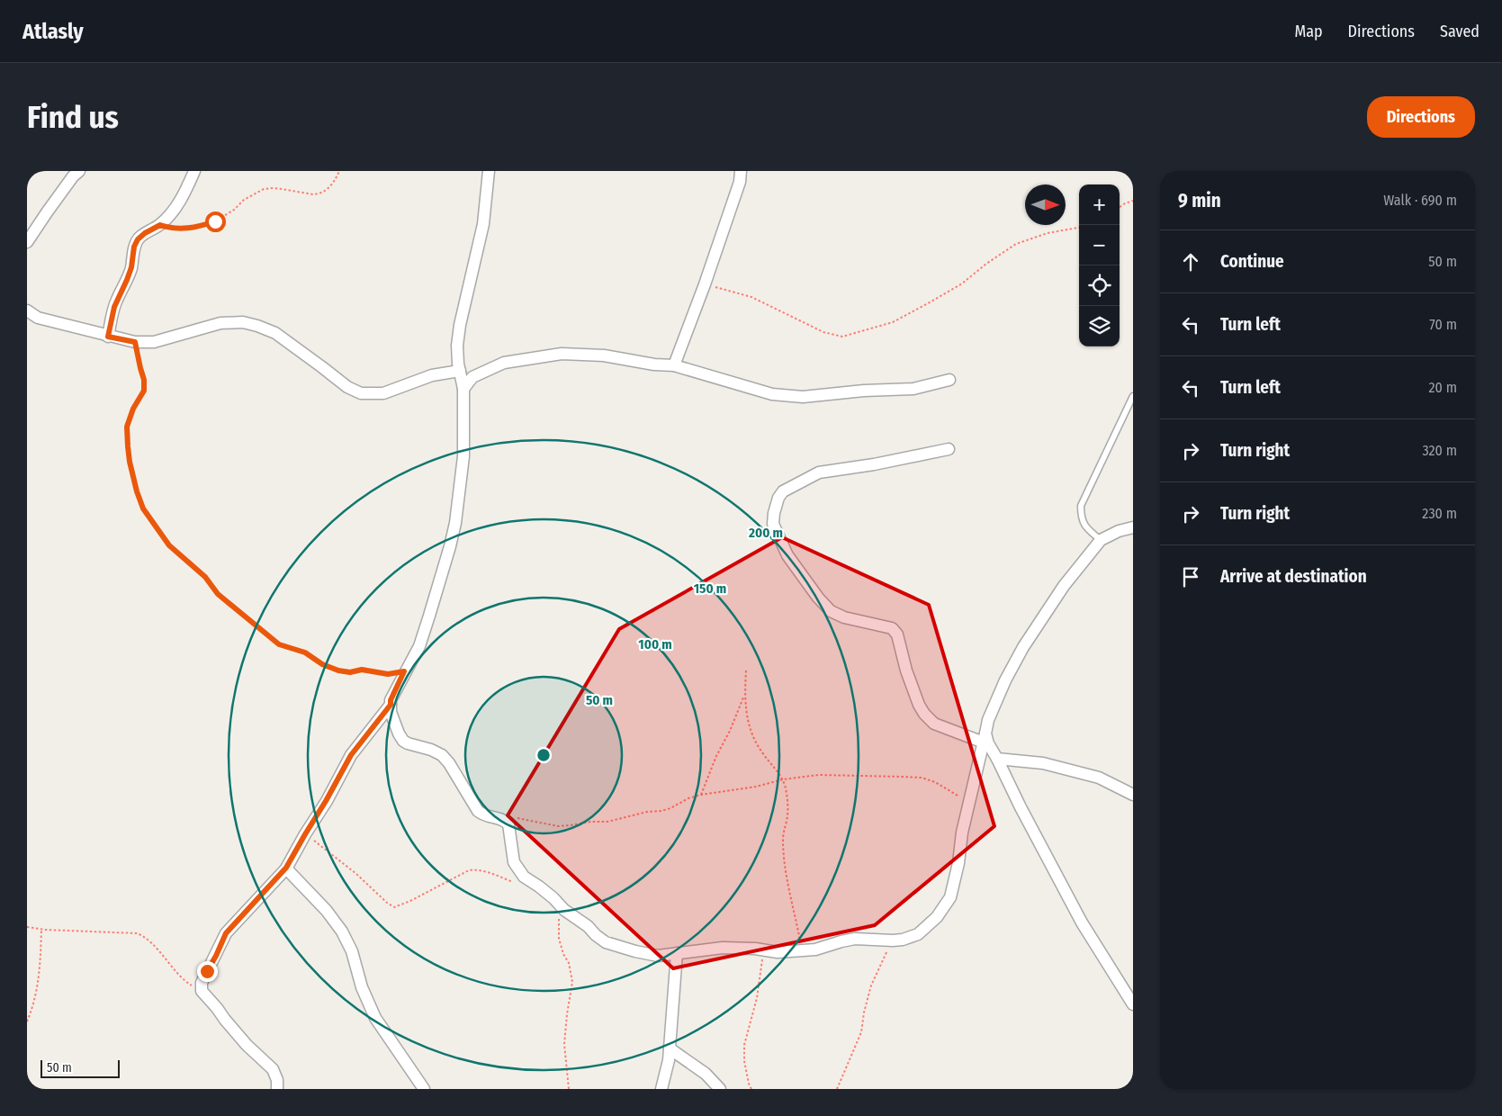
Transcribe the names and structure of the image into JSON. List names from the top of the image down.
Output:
{
  "scale_bar": "50 m",
  "north": "right",
  "page": {
    "header": "Atlasly",
    "nav": ["Map", "Directions", "Saved"],
    "buttons": "Directions",
    "title": "Find us",
    "heading": ["9 min", "Walk · 690 m"],
    "map_buttons": ["+", "−"],
    "list": [
      ["Continue", "50 m"],
      ["Turn left", "70 m"],
      ["Turn left", "20 m"],
      ["Turn right", "320 m"],
      ["Turn right", "230 m"],
      "Arrive at destination"
    ],
    "scale": "50 m"
  },
  "rings": [
    "200 m",
    "150 m",
    "100 m",
    "50 m"
  ]
}
